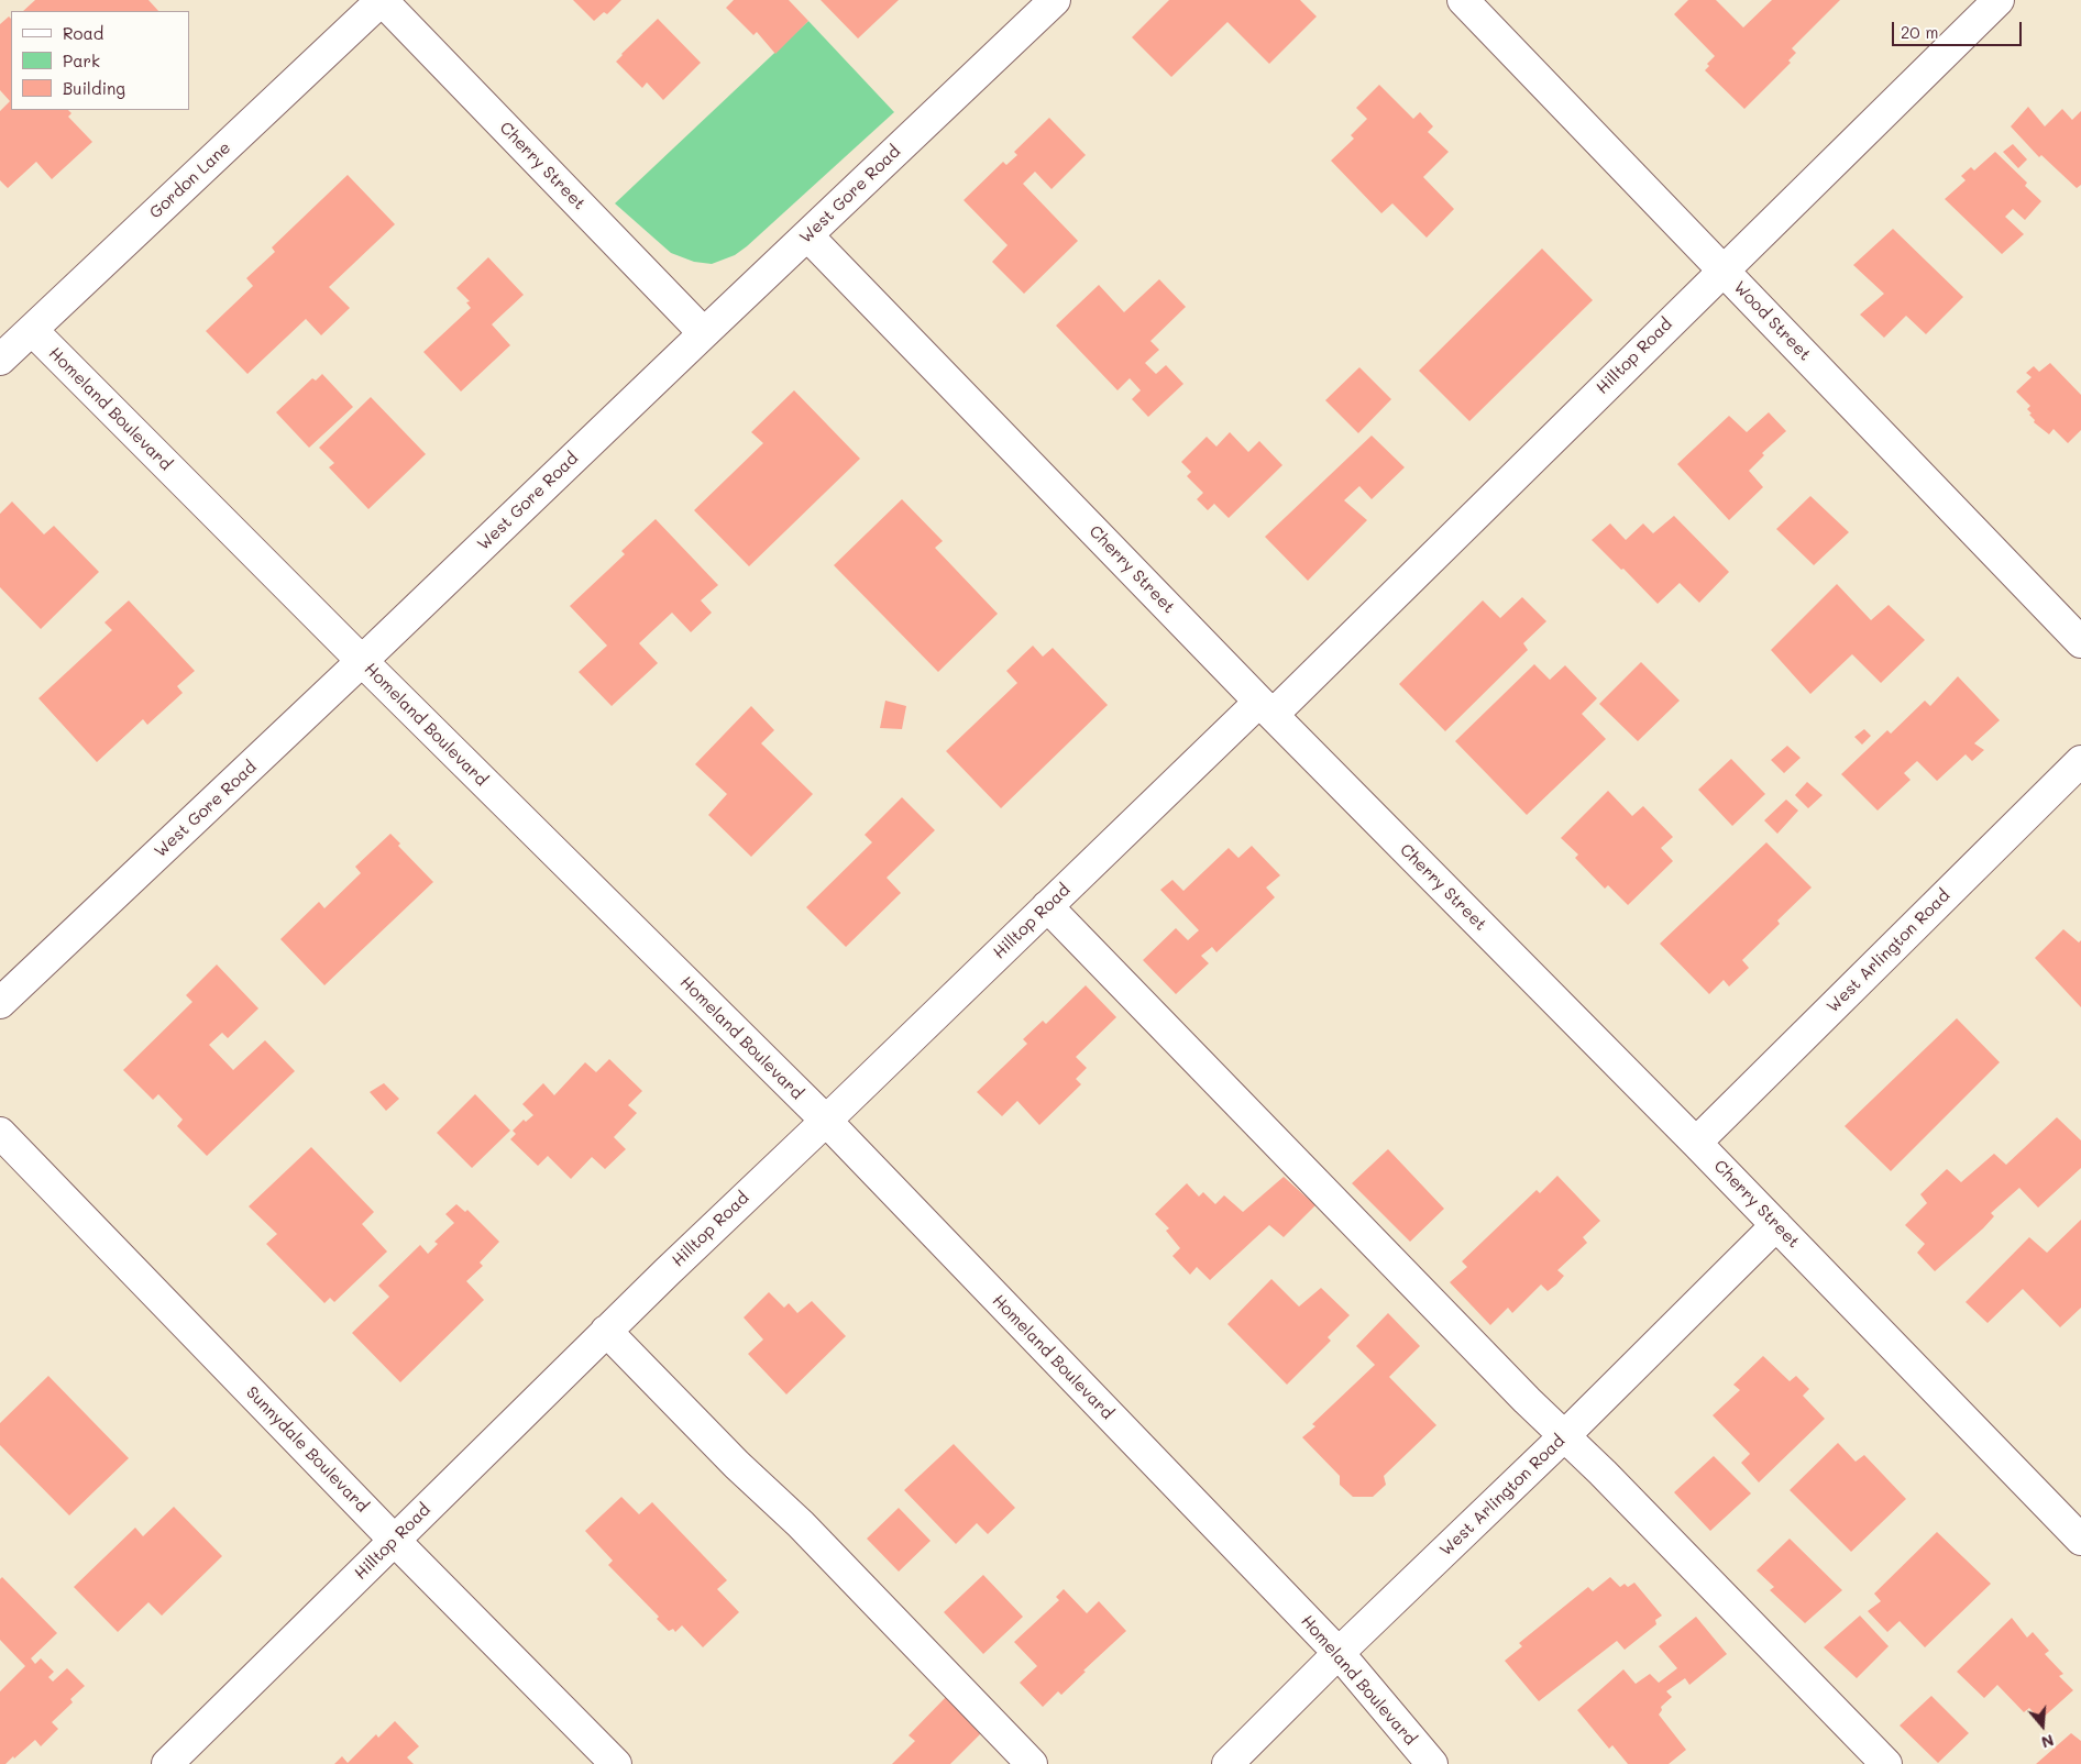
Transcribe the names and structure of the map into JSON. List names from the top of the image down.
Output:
{
  "streets": {
    "street": [
      "Cherry Street",
      "Gordon Lane",
      "West Gore Road",
      "Wood Street",
      "Hilltop Road",
      "Homeland Boulevard",
      "West Arlington Road",
      "Sunnydale Boulevard"
    ]
  },
  "crossings": [
    ["Cherry Street", "Gordon Lane"],
    ["Cherry Street", "West Gore Road"],
    ["Cherry Street", "Hilltop Road"],
    ["Cherry Street", "West Arlington Road"],
    ["Gordon Lane", "Homeland Boulevard"],
    ["West Gore Road", "Homeland Boulevard"],
    ["Wood Street", "Hilltop Road"],
    ["Hilltop Road", "Homeland Boulevard"],
    ["Hilltop Road", "Sunnydale Boulevard"],
    ["Homeland Boulevard", "West Arlington Road"]
  ],
  "legend": ["Road", "Park", "Building"],
  "scale_bar": "20 m",
  "north": "bottom"
}
